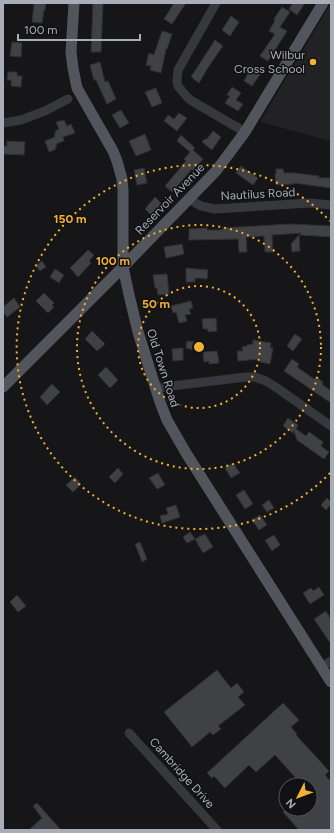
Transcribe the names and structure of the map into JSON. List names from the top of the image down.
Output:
{
  "streets": {
    "main road": ["Reservoir Avenue", "Old Town Road"],
    "street": ["Nautilus Road", "Cambridge Drive"]
  },
  "crossings": [
    ["Nautilus Road", "Reservoir Avenue"],
    ["Reservoir Avenue", "Old Town Road"]
  ],
  "places": ["Wilbur Cross School"],
  "scale_bar": "100 m",
  "north": "bottom left",
  "rings": ["150 m", "100 m", "50 m"]
}
